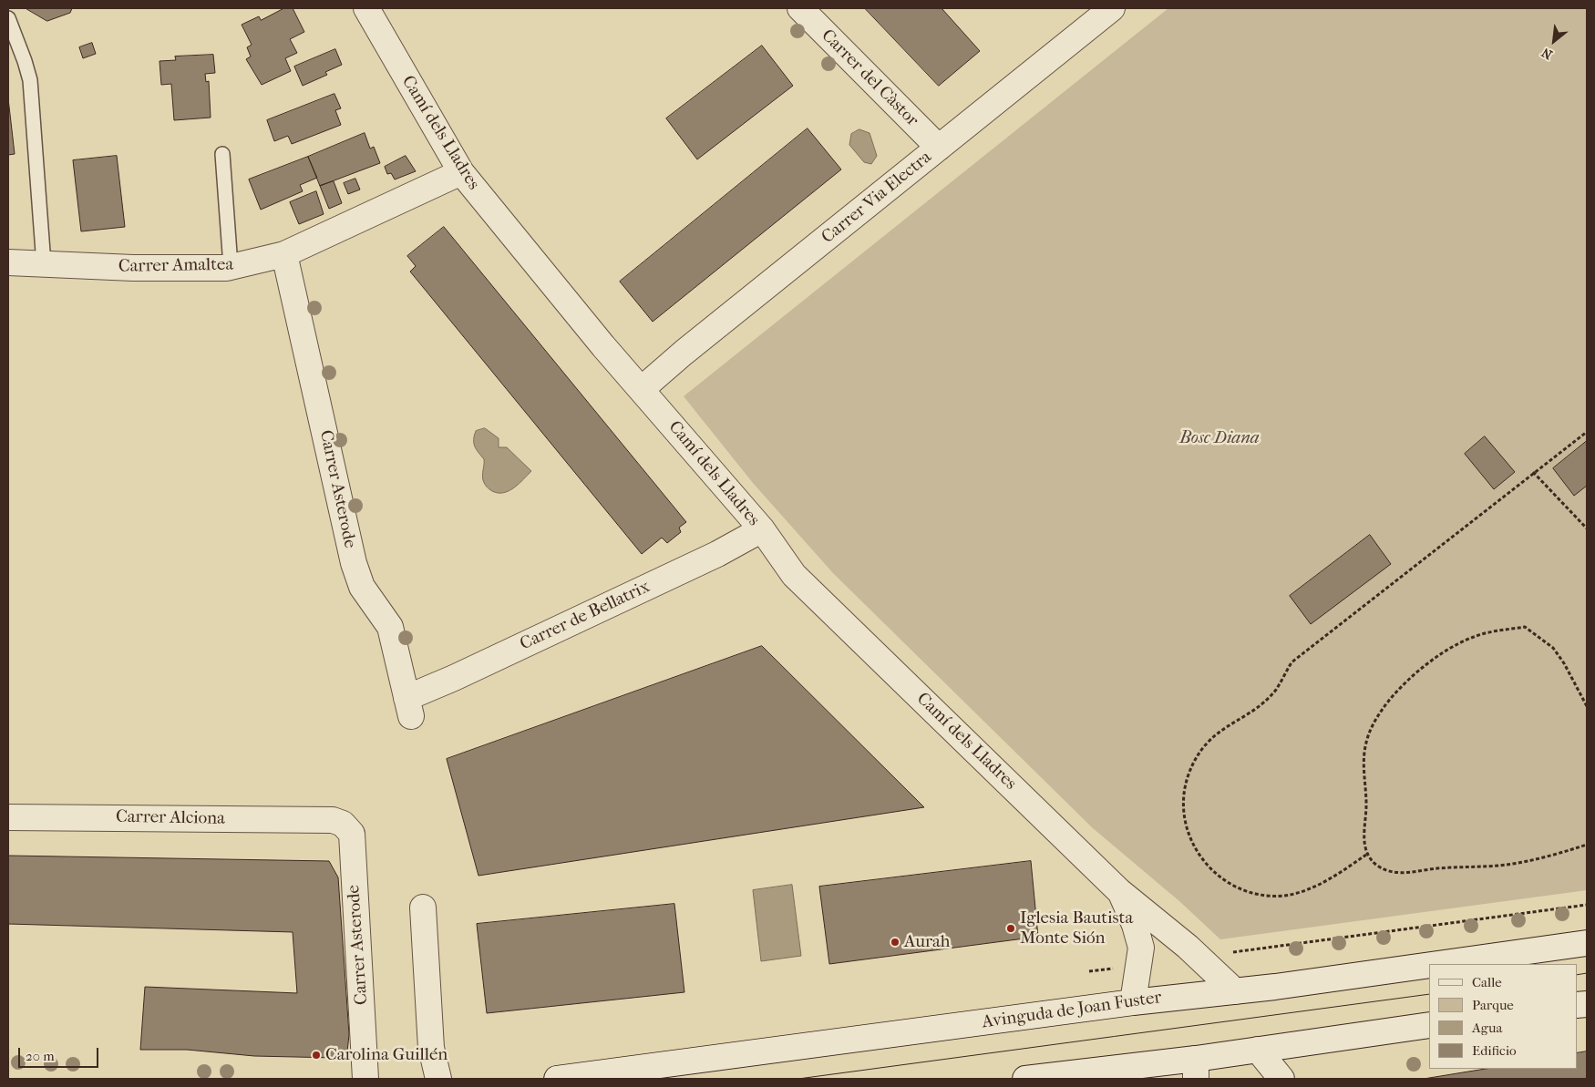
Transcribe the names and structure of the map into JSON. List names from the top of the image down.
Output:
{
  "streets": {
    "street": [
      "Carrer del Càstor",
      "Camí dels Lladres",
      "Carrer Via Electra",
      "Carrer Amaltea",
      "Carrer Asterode",
      "Carrer de Bellatrix",
      "Carrer Alciona",
      "Avinguda de Joan Fuster"
    ]
  },
  "crossings": [
    ["Carrer del Càstor", "Carrer Via Electra"],
    ["Camí dels Lladres", "Carrer Via Electra"],
    ["Camí dels Lladres", "Carrer Amaltea"],
    ["Camí dels Lladres", "Carrer de Bellatrix"],
    ["Camí dels Lladres", "Avinguda de Joan Fuster"],
    ["Carrer Amaltea", "Carrer Asterode"],
    ["Carrer Asterode", "Carrer de Bellatrix"],
    ["Carrer Asterode", "Carrer Alciona"]
  ],
  "parks": ["Bosc Diana"],
  "places": ["Iglesia Bautista Monte Sión", "Aurah", "Carolina Guillén"],
  "legend": [
    "Calle",
    "Parque",
    "Agua",
    "Edificio"
  ],
  "scale_bar": "20 m",
  "north": "bottom left"
}
